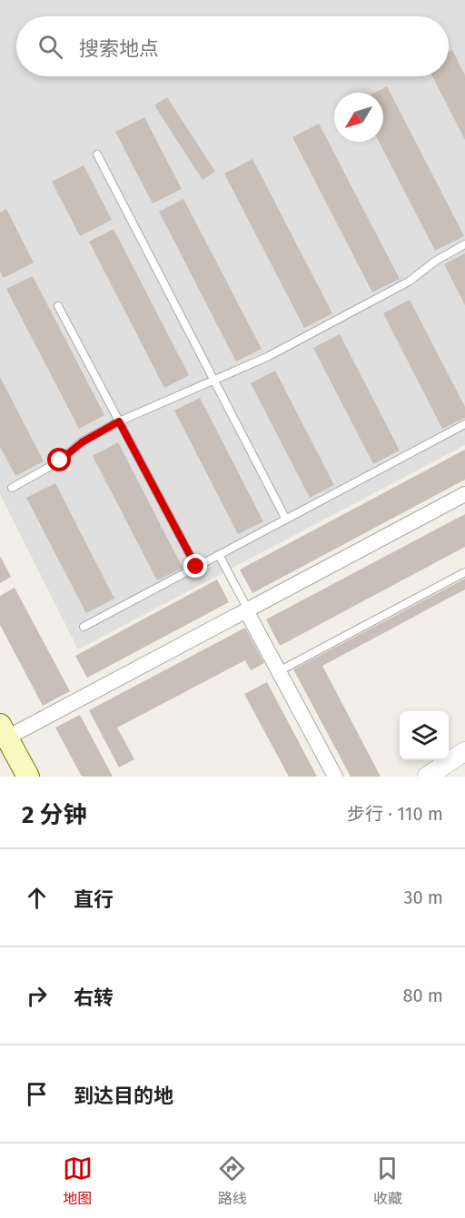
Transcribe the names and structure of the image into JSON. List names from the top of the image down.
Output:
{
  "north": "bottom left",
  "page": {
    "search": "搜索地点",
    "heading": ["2 分钟", "步行 · 110 m"],
    "list": [
      ["直行", "30 m"],
      ["右转", "80 m"],
      "到达目的地"
    ],
    "nav": ["地图", "路线", "收藏"]
  }
}
